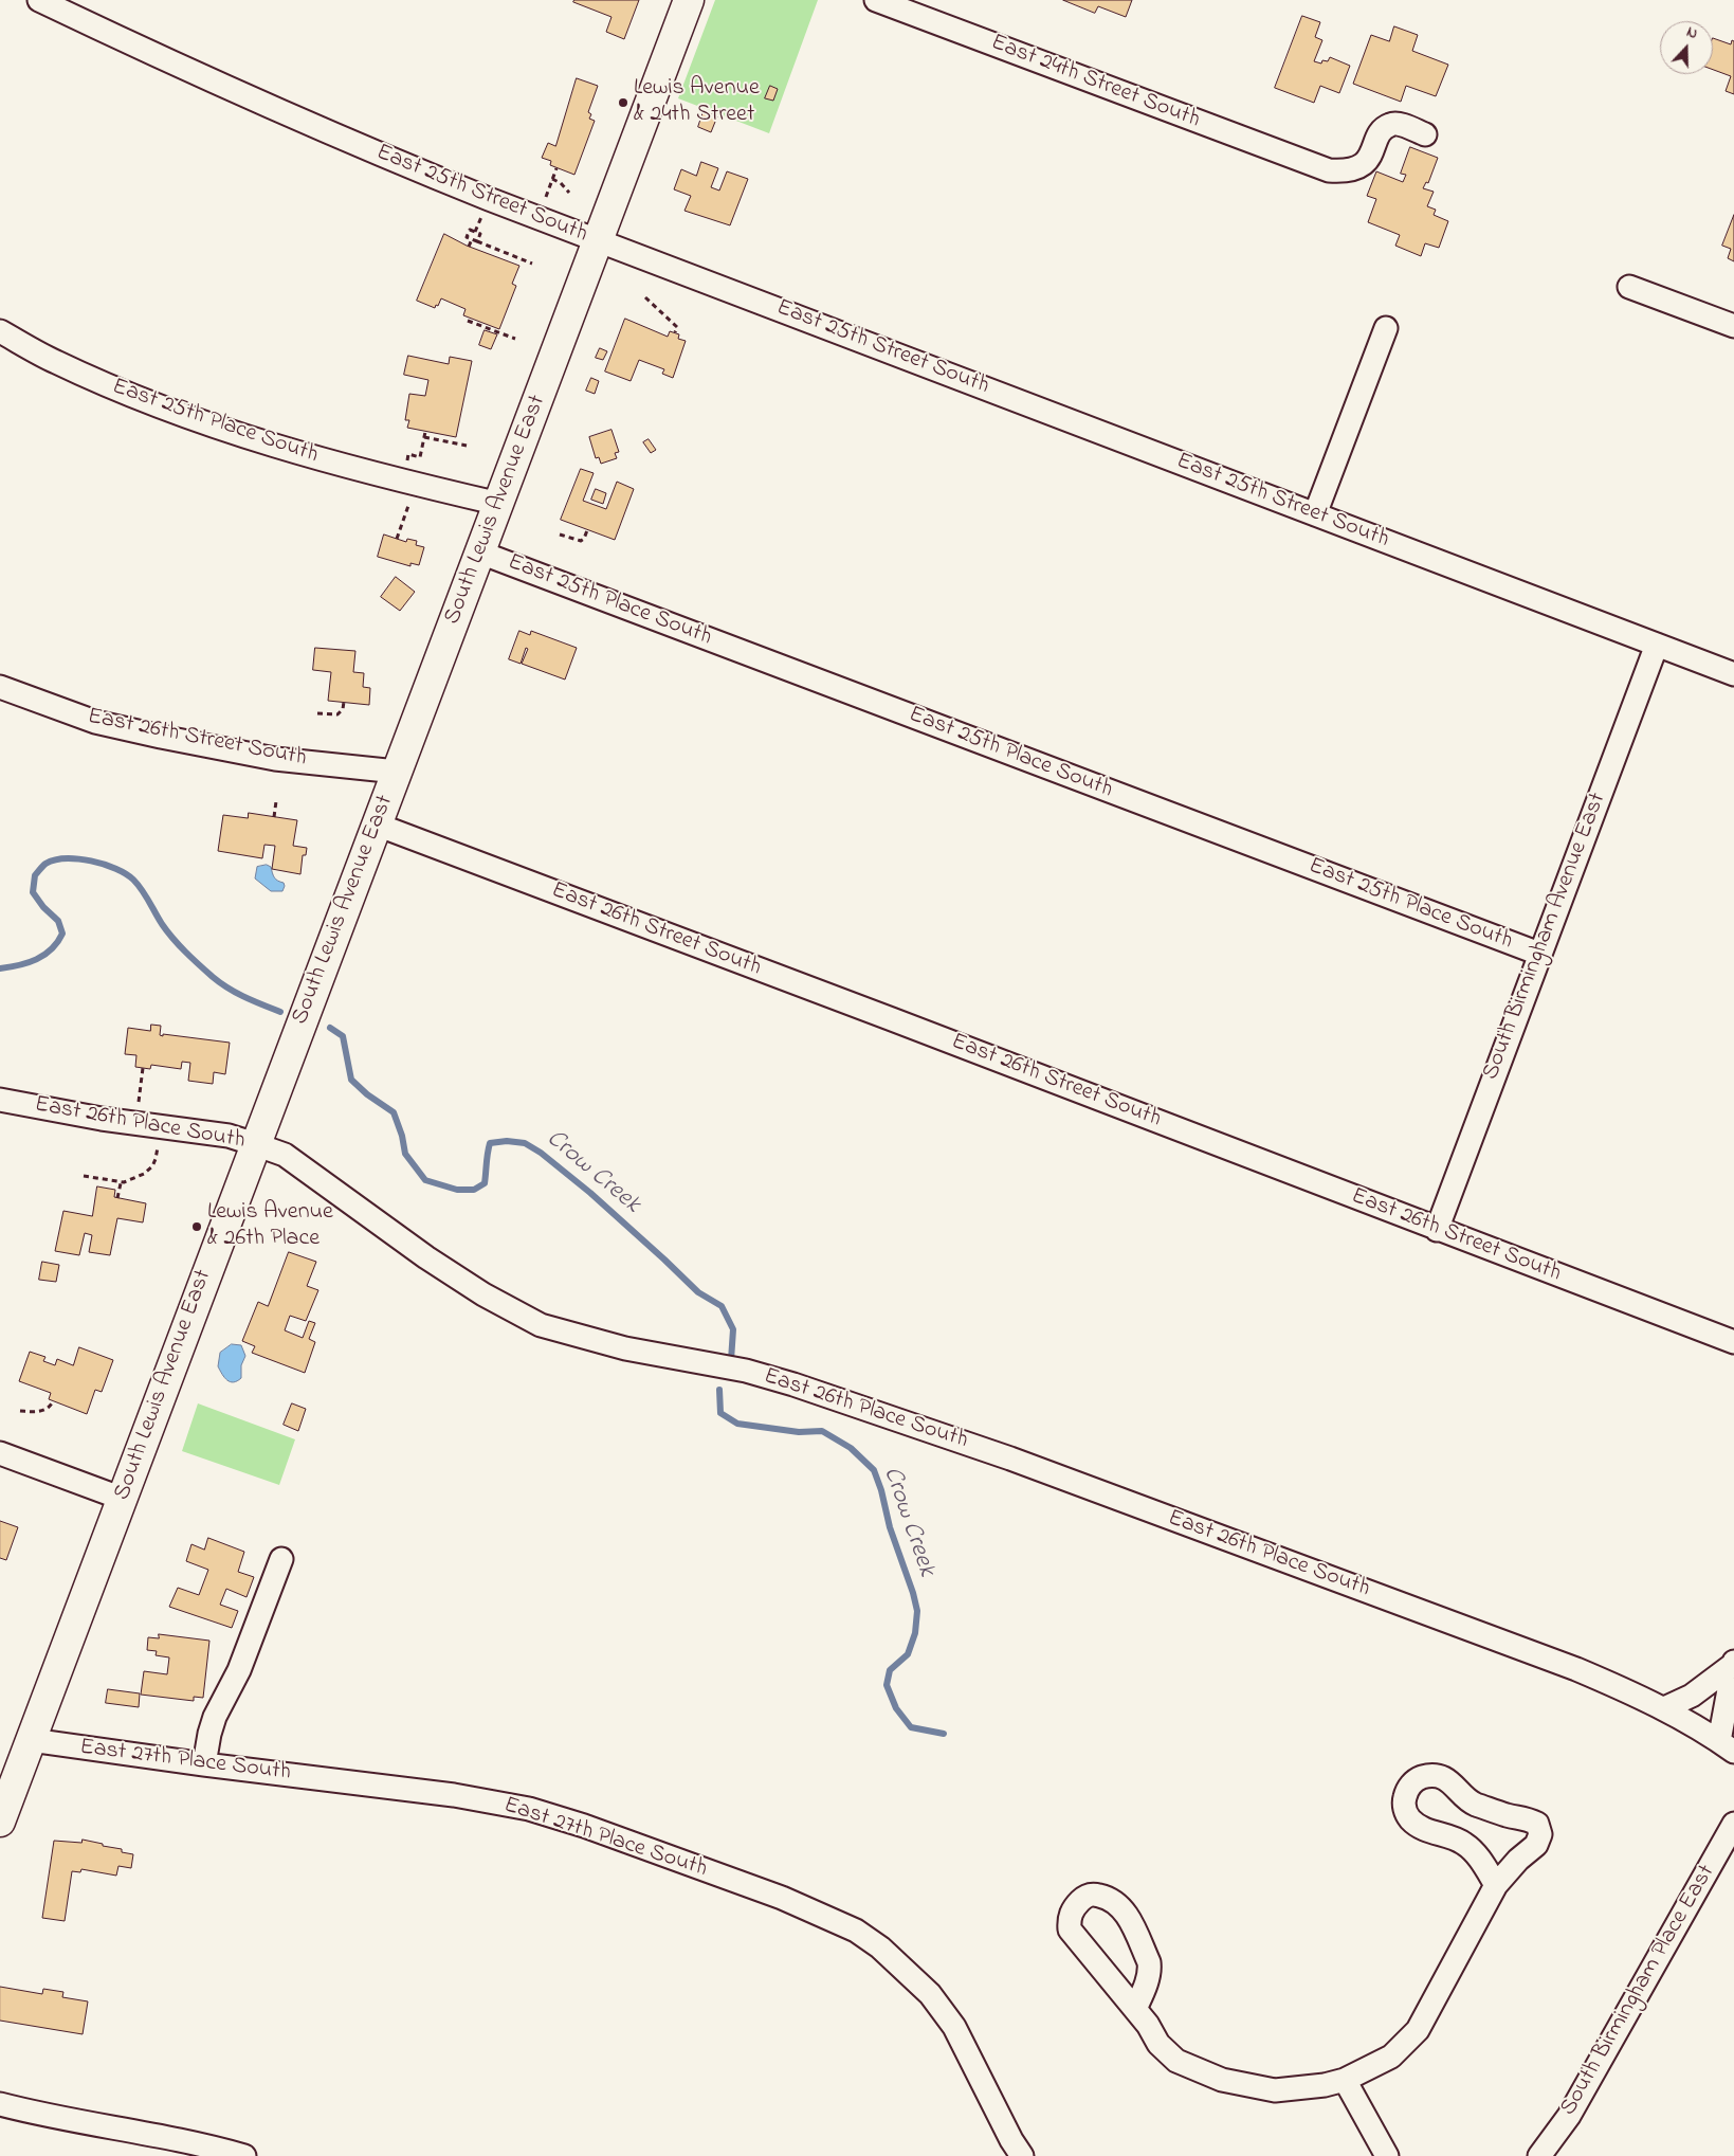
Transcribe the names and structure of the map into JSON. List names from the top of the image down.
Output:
{
  "streets": {
    "main road": ["South Lewis Avenue East"],
    "street": [
      "East 24th Street South",
      "East 25th Street South",
      "East 25th Place South",
      "East 26th Street South",
      "South Birmingham Avenue East",
      "East 26th Place South",
      "East 27th Place South",
      "South Birmingham Place East"
    ]
  },
  "crossings": [
    ["East 25th Street South", "South Lewis Avenue East"],
    ["East 25th Street South", "South Birmingham Avenue East"],
    ["East 25th Place South", "South Lewis Avenue East"],
    ["East 25th Place South", "South Birmingham Avenue East"],
    ["South Lewis Avenue East", "East 26th Street South"],
    ["South Lewis Avenue East", "East 26th Place South"],
    ["South Lewis Avenue East", "East 27th Place South"],
    ["East 26th Street South", "South Birmingham Avenue East"]
  ],
  "water": ["Crow Creek"],
  "places": ["Lewis Avenue & 24th Street", "Lewis Avenue & 26th Place"],
  "north": "top"
}
